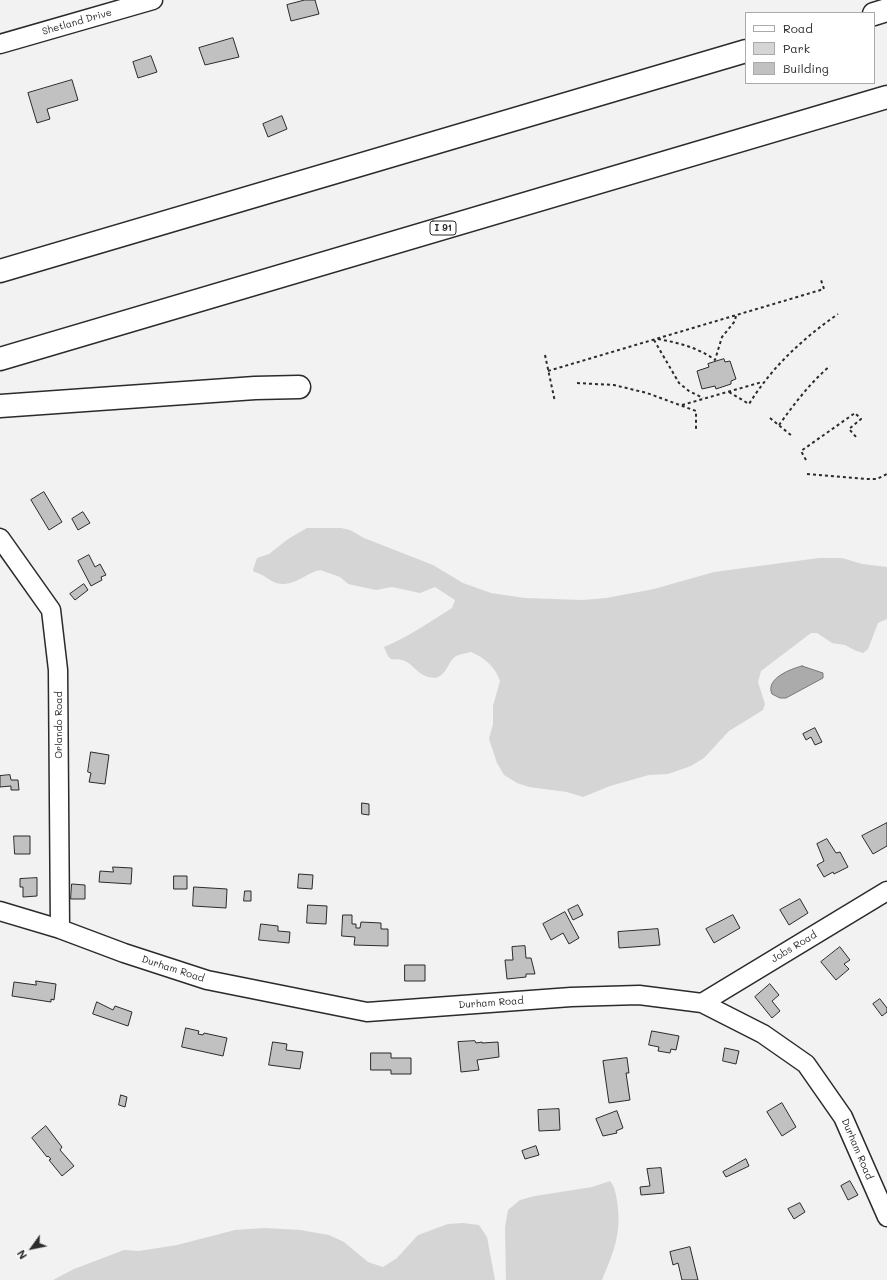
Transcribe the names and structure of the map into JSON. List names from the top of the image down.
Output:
{
  "streets": {
    "highway": ["I 91"],
    "street": [
      "Shetland Drive",
      "Orlando Road",
      "Jobs Road",
      "Durham Road"
    ]
  },
  "crossings": [
    ["Orlando Road", "Durham Road"],
    ["Jobs Road", "Durham Road"]
  ],
  "legend": ["Road", "Park", "Building"],
  "north": "bottom left"
}
